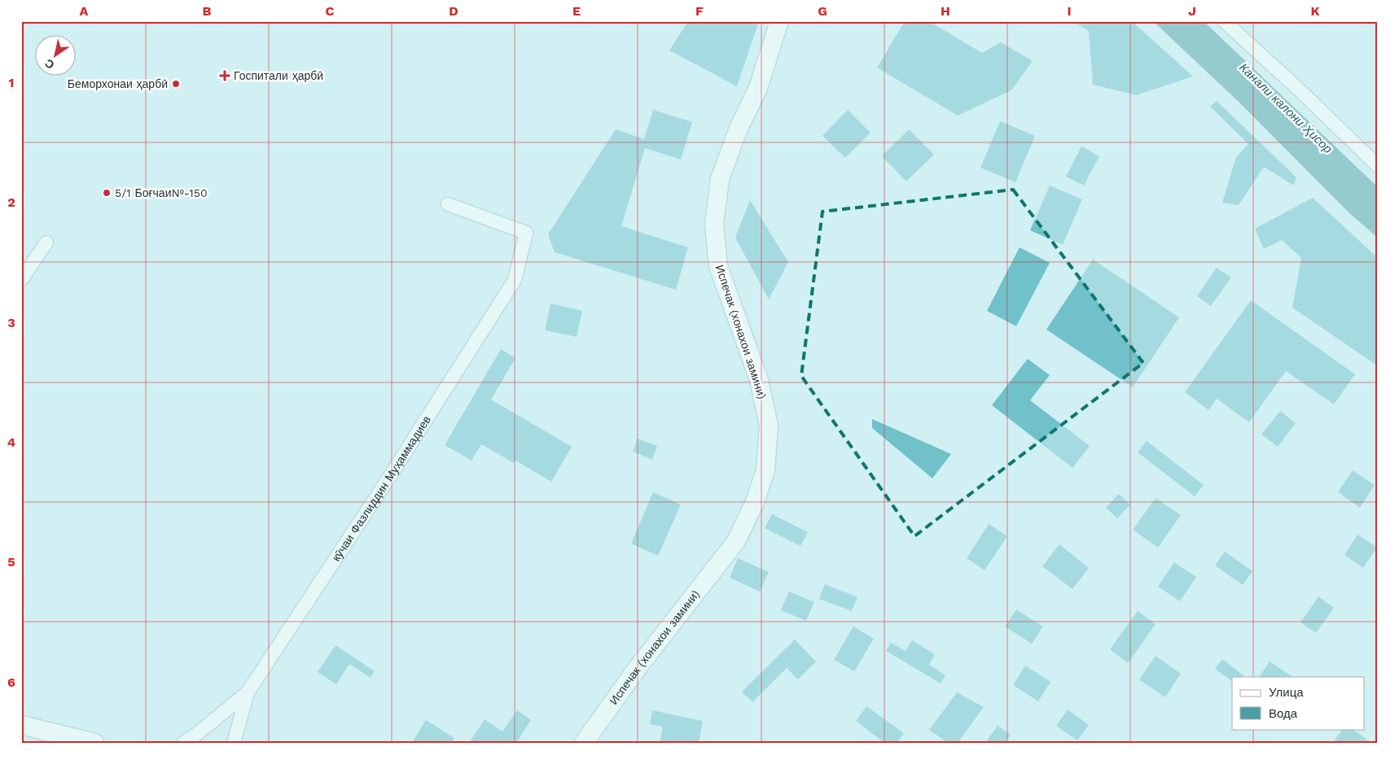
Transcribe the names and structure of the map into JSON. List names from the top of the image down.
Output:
{
  "streets": {
    "street": ["Испечак (хонахои замини)", "кӯчаи Фазлиддин Муҳаммадиев"]
  },
  "water": ["Канали калони Ҳисор"],
  "places": {
    "health": ["Госпитали ҳарбӣ"],
    "other": ["Беморхонаи ҳарбӣ", "5/1 Боғчаи№-150"]
  },
  "legend": ["Улица", "Вода"],
  "north": "bottom left",
  "grid": {
    "columns": [
      "A",
      "B",
      "C",
      "D",
      "E",
      "F",
      "G",
      "H",
      "I",
      "J",
      "K"
    ],
    "rows": [
      "1",
      "2",
      "3",
      "4",
      "5",
      "6"
    ]
  }
}
